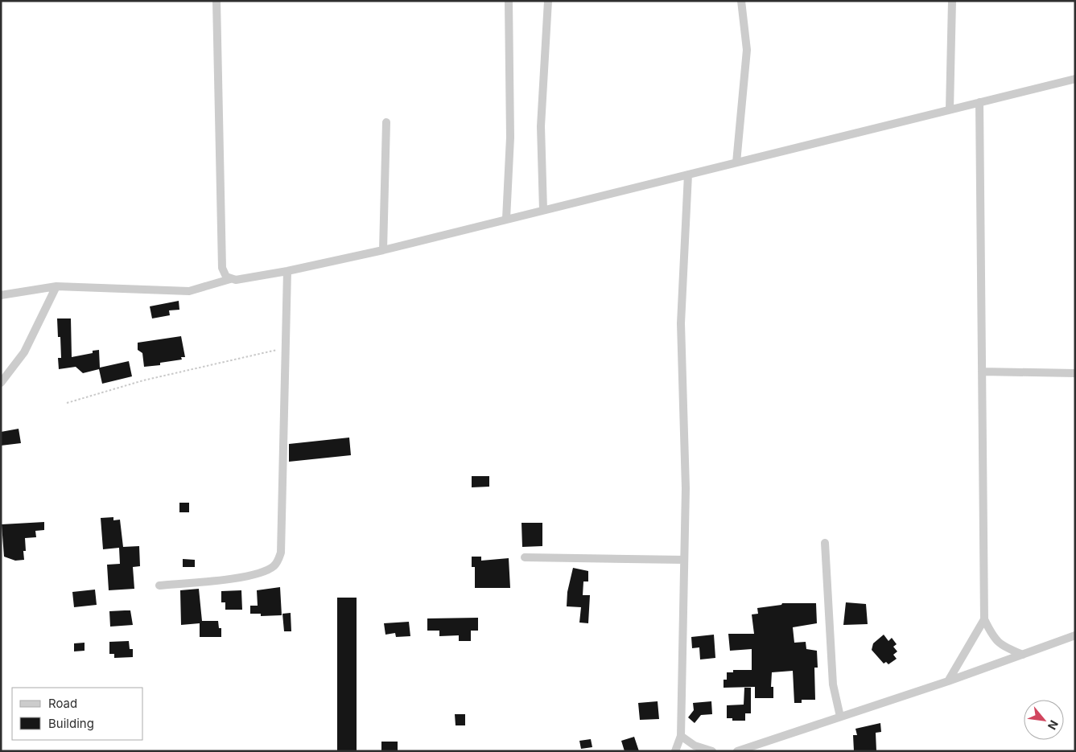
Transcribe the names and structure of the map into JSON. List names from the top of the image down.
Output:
{
  "legend": ["Road", "Building"],
  "north": "bottom right"
}
